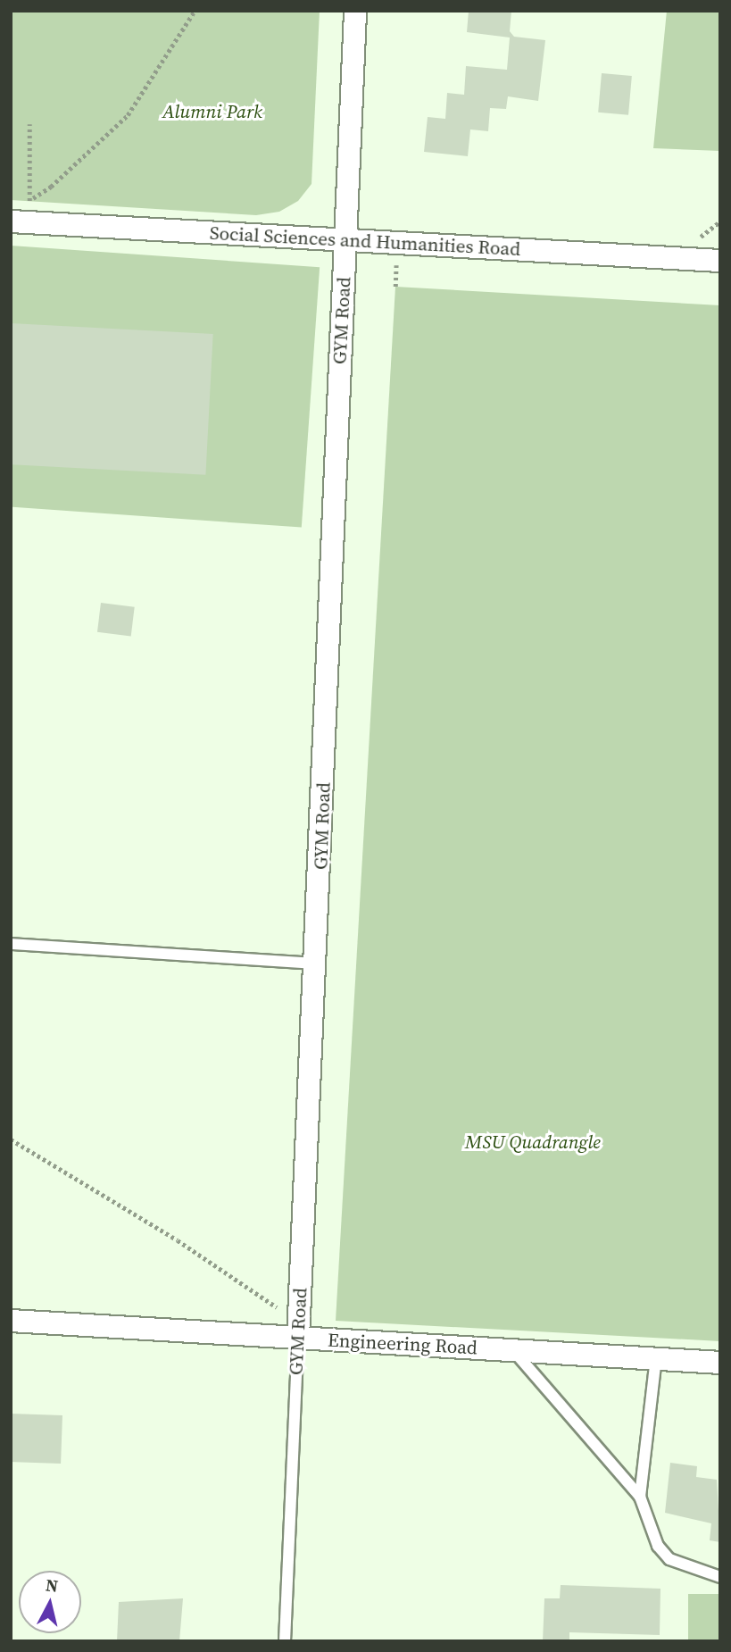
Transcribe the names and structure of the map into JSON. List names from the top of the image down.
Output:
{
  "streets": {
    "street": ["Social Sciences and Humanities Road", "GYM Road", "Engineering Road"]
  },
  "crossings": [
    ["Social Sciences and Humanities Road", "GYM Road"],
    ["GYM Road", "Engineering Road"]
  ],
  "parks": ["Alumni Park", "MSU Quadrangle"],
  "north": "top"
}
